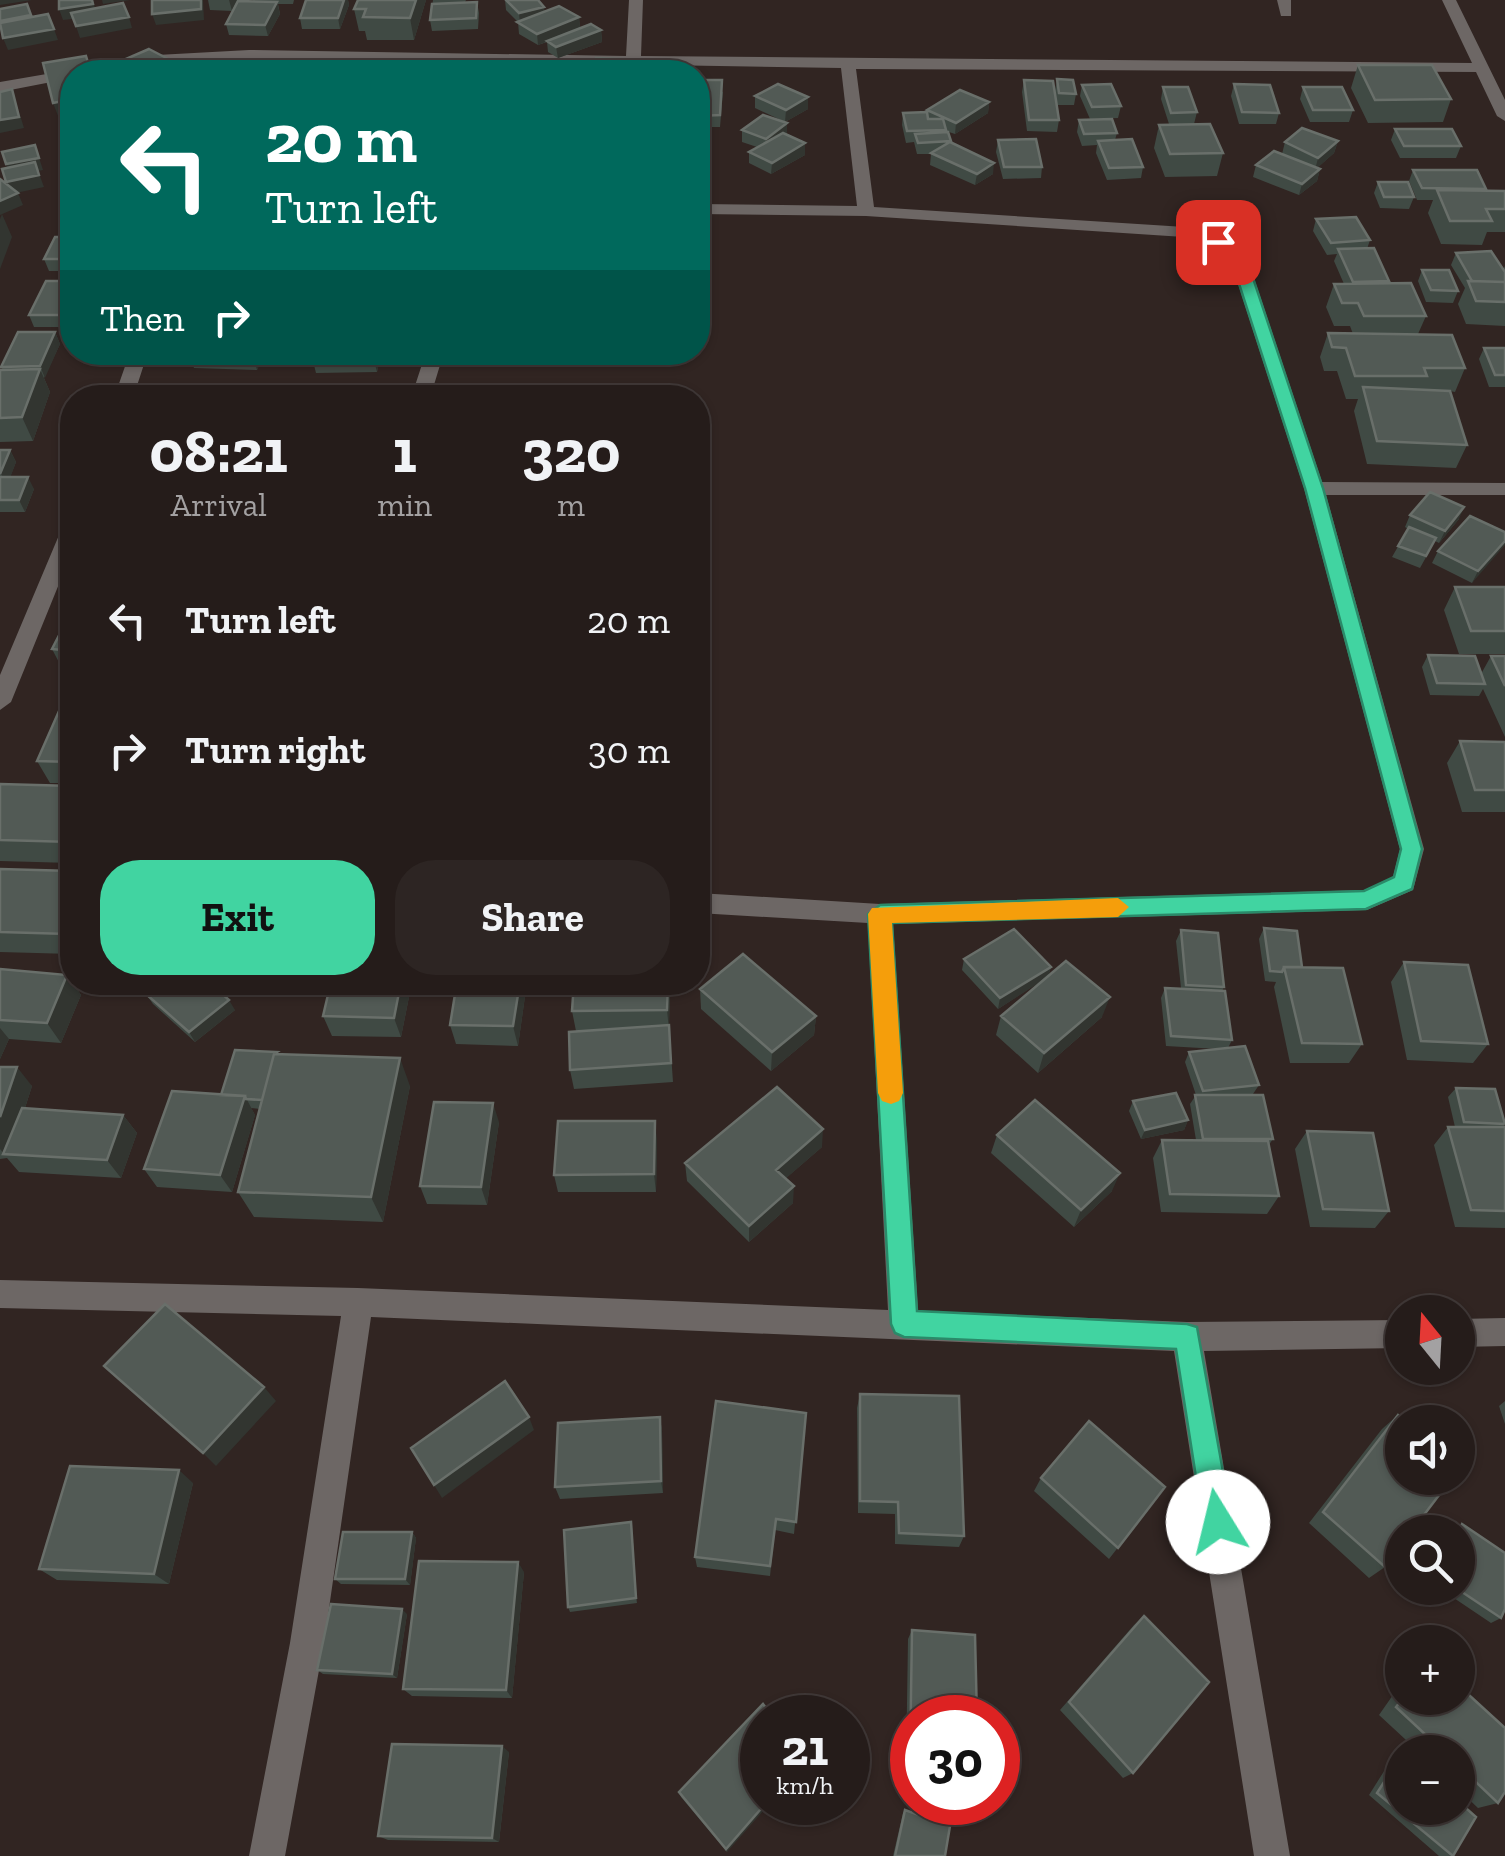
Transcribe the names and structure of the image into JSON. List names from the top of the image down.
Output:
{
  "north": "top",
  "page": {
    "turn": ["20 m", "Turn left"],
    "then": "Then",
    "eta": [
      "08:21",
      "Arrival",
      "1",
      "min",
      "320",
      "m"
    ],
    "list": [
      {
        "name": "Turn left",
        "value": "20 m"
      },
      {
        "name": "Turn right",
        "value": "30 m"
      }
    ],
    "buttons": ["Exit", "Share"],
    "map_buttons": ["+", "−"],
    "speed": "21 km/h",
    "limit": "30"
  }
}
